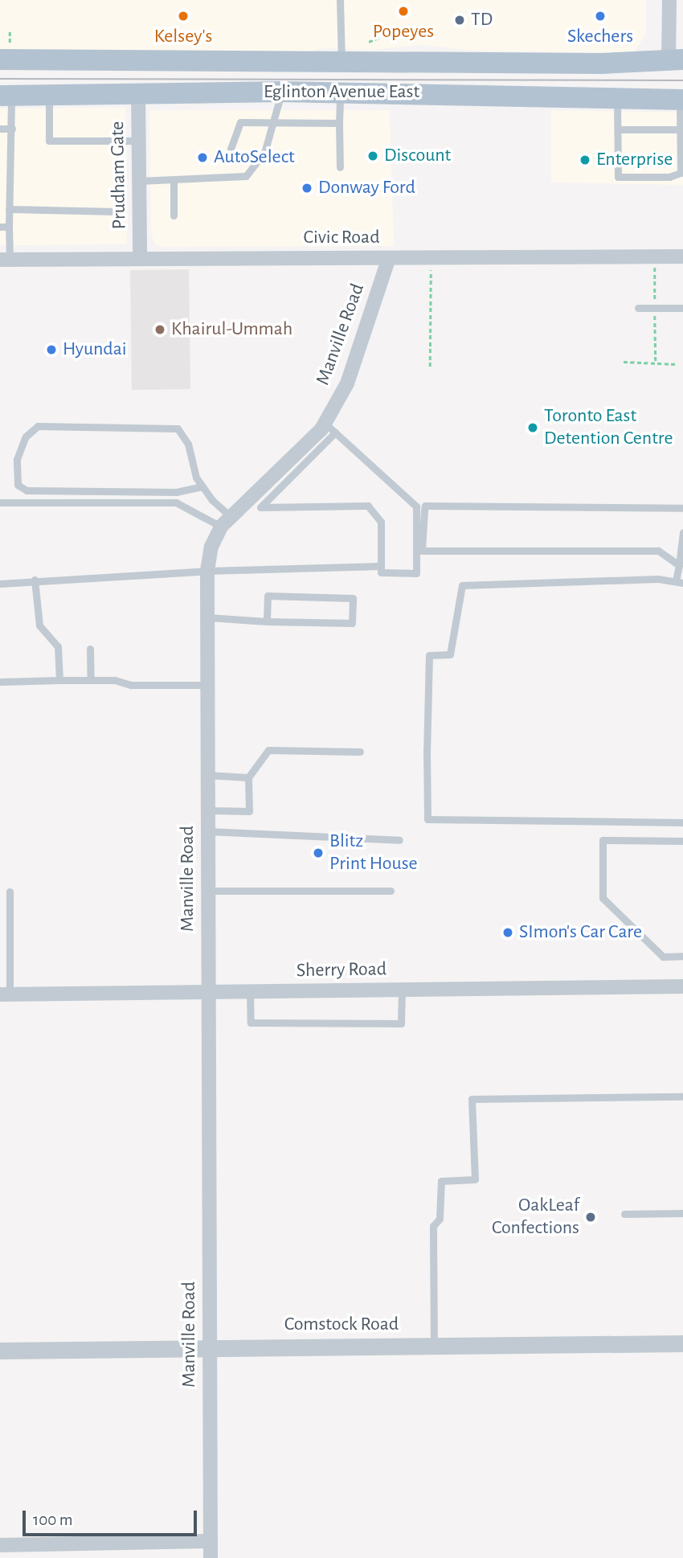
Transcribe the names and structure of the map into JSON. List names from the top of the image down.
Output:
{
  "streets": {
    "main road": ["Eglinton Avenue East"],
    "street": [
      "Prudham Gate",
      "Civic Road",
      "Manville Road",
      "Sherry Road",
      "Comstock Road"
    ]
  },
  "crossings": [
    ["Eglinton Avenue East", "Prudham Gate"],
    ["Prudham Gate", "Civic Road"],
    ["Civic Road", "Manville Road"],
    ["Manville Road", "Sherry Road"],
    ["Manville Road", "Comstock Road"]
  ],
  "places": [
    "Popeyes",
    "Kelsey's",
    "Skechers",
    "TD",
    "Discount",
    "AutoSelect",
    "Enterprise",
    "Donway Ford",
    "Khairul-Ummah",
    "Hyundai",
    "Toronto East Detention Centre",
    "Blitz Print House",
    "SImon's Car Care",
    "OakLeaf Confections"
  ],
  "scale_bar": "100 m"
}
